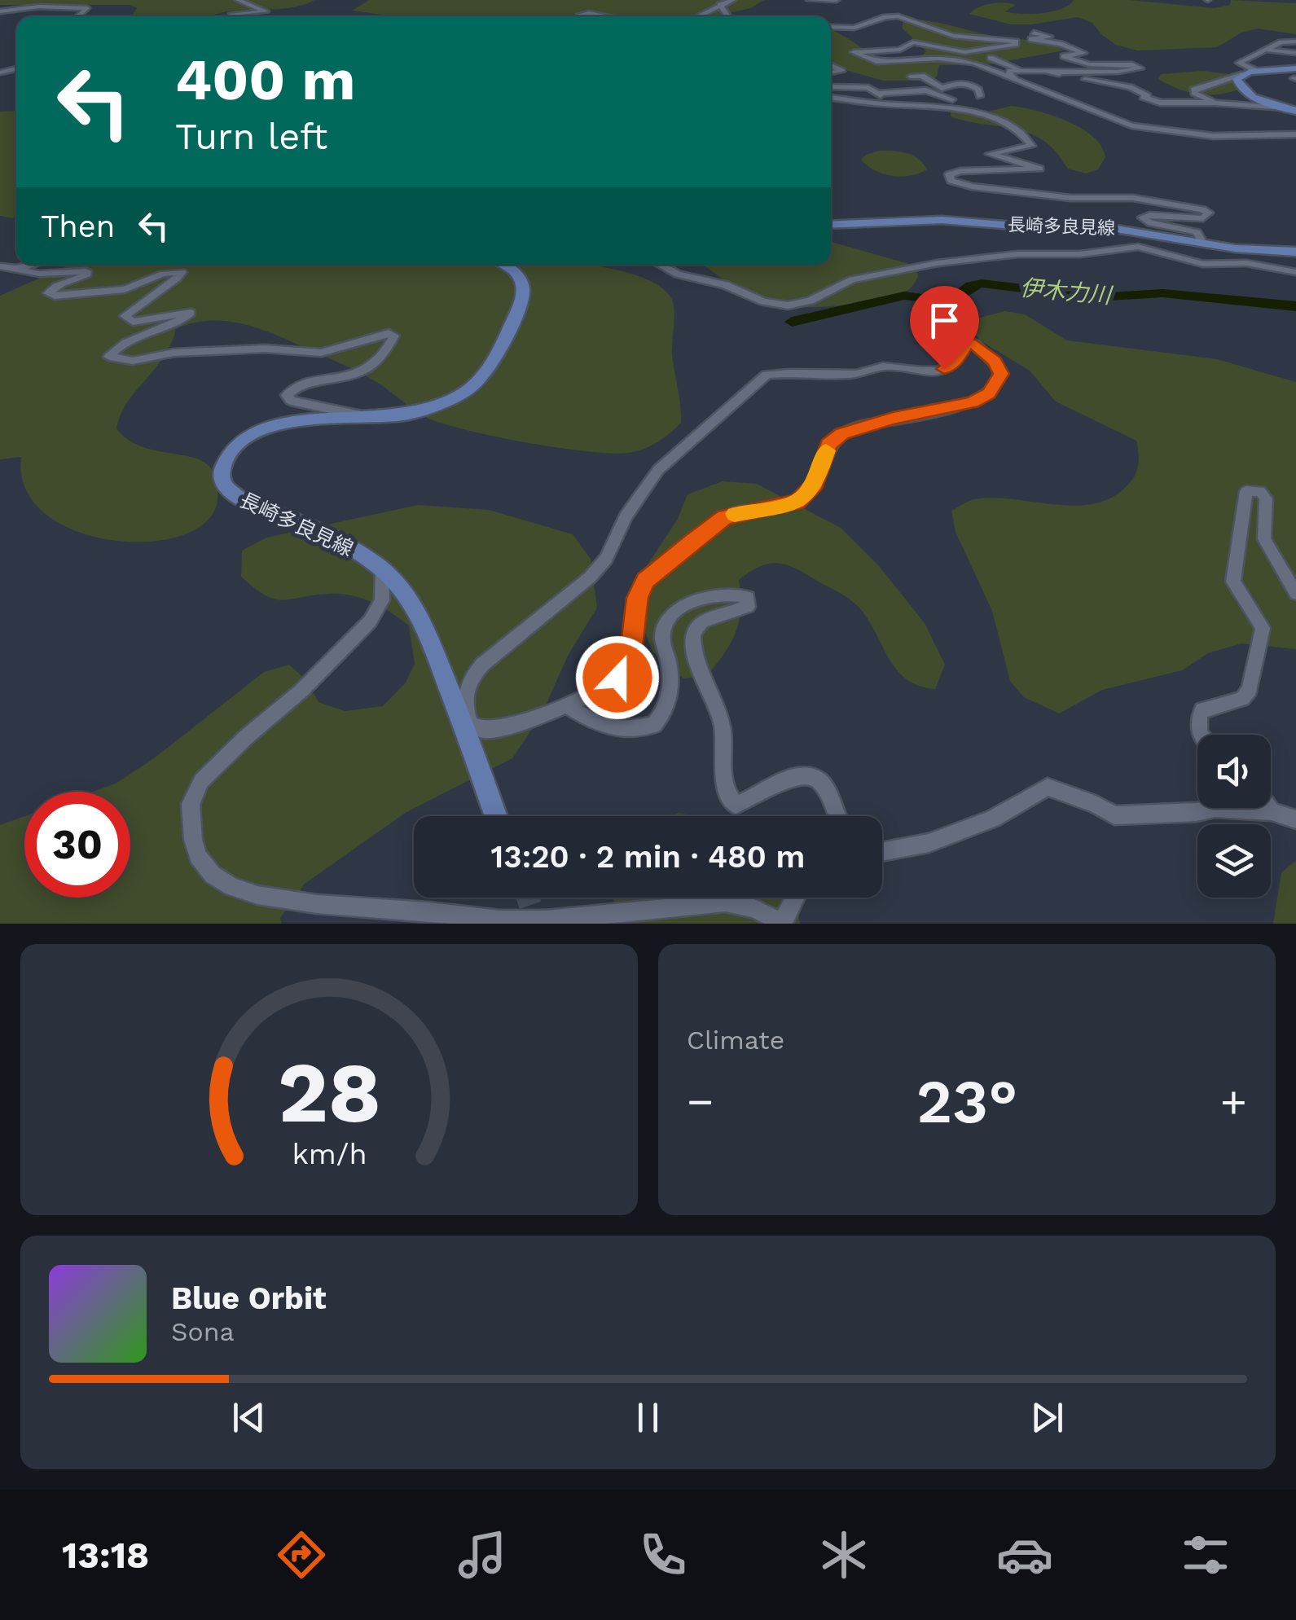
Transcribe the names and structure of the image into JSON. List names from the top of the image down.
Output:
{
  "streets": {
    "main road": ["長崎多良見線"]
  },
  "water": ["伊木力川"],
  "page": {
    "turn": ["400 m", "Turn left"],
    "then": "Then",
    "limit": "30",
    "trip": "13:20 · 2 min · 480 m",
    "tile": "Climate",
    "heat": ["−", "23°", "+"],
    "song": ["Blue Orbit", "Sona"],
    "tabs": "13:18",
    "gauge": ["28", "km/h"]
  }
}
